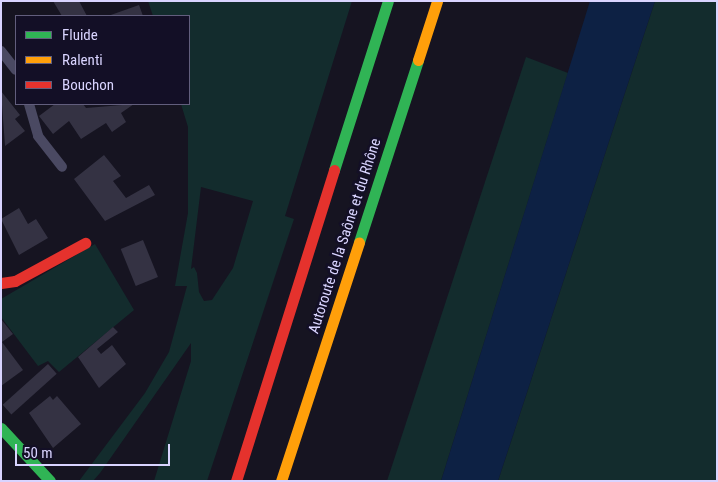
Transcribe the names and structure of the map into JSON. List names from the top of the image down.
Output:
{
  "streets": {
    "main road": ["Autoroute de la Saône et du Rhône"]
  },
  "legend": ["Fluide", "Ralenti", "Bouchon"],
  "scale_bar": "50 m"
}
